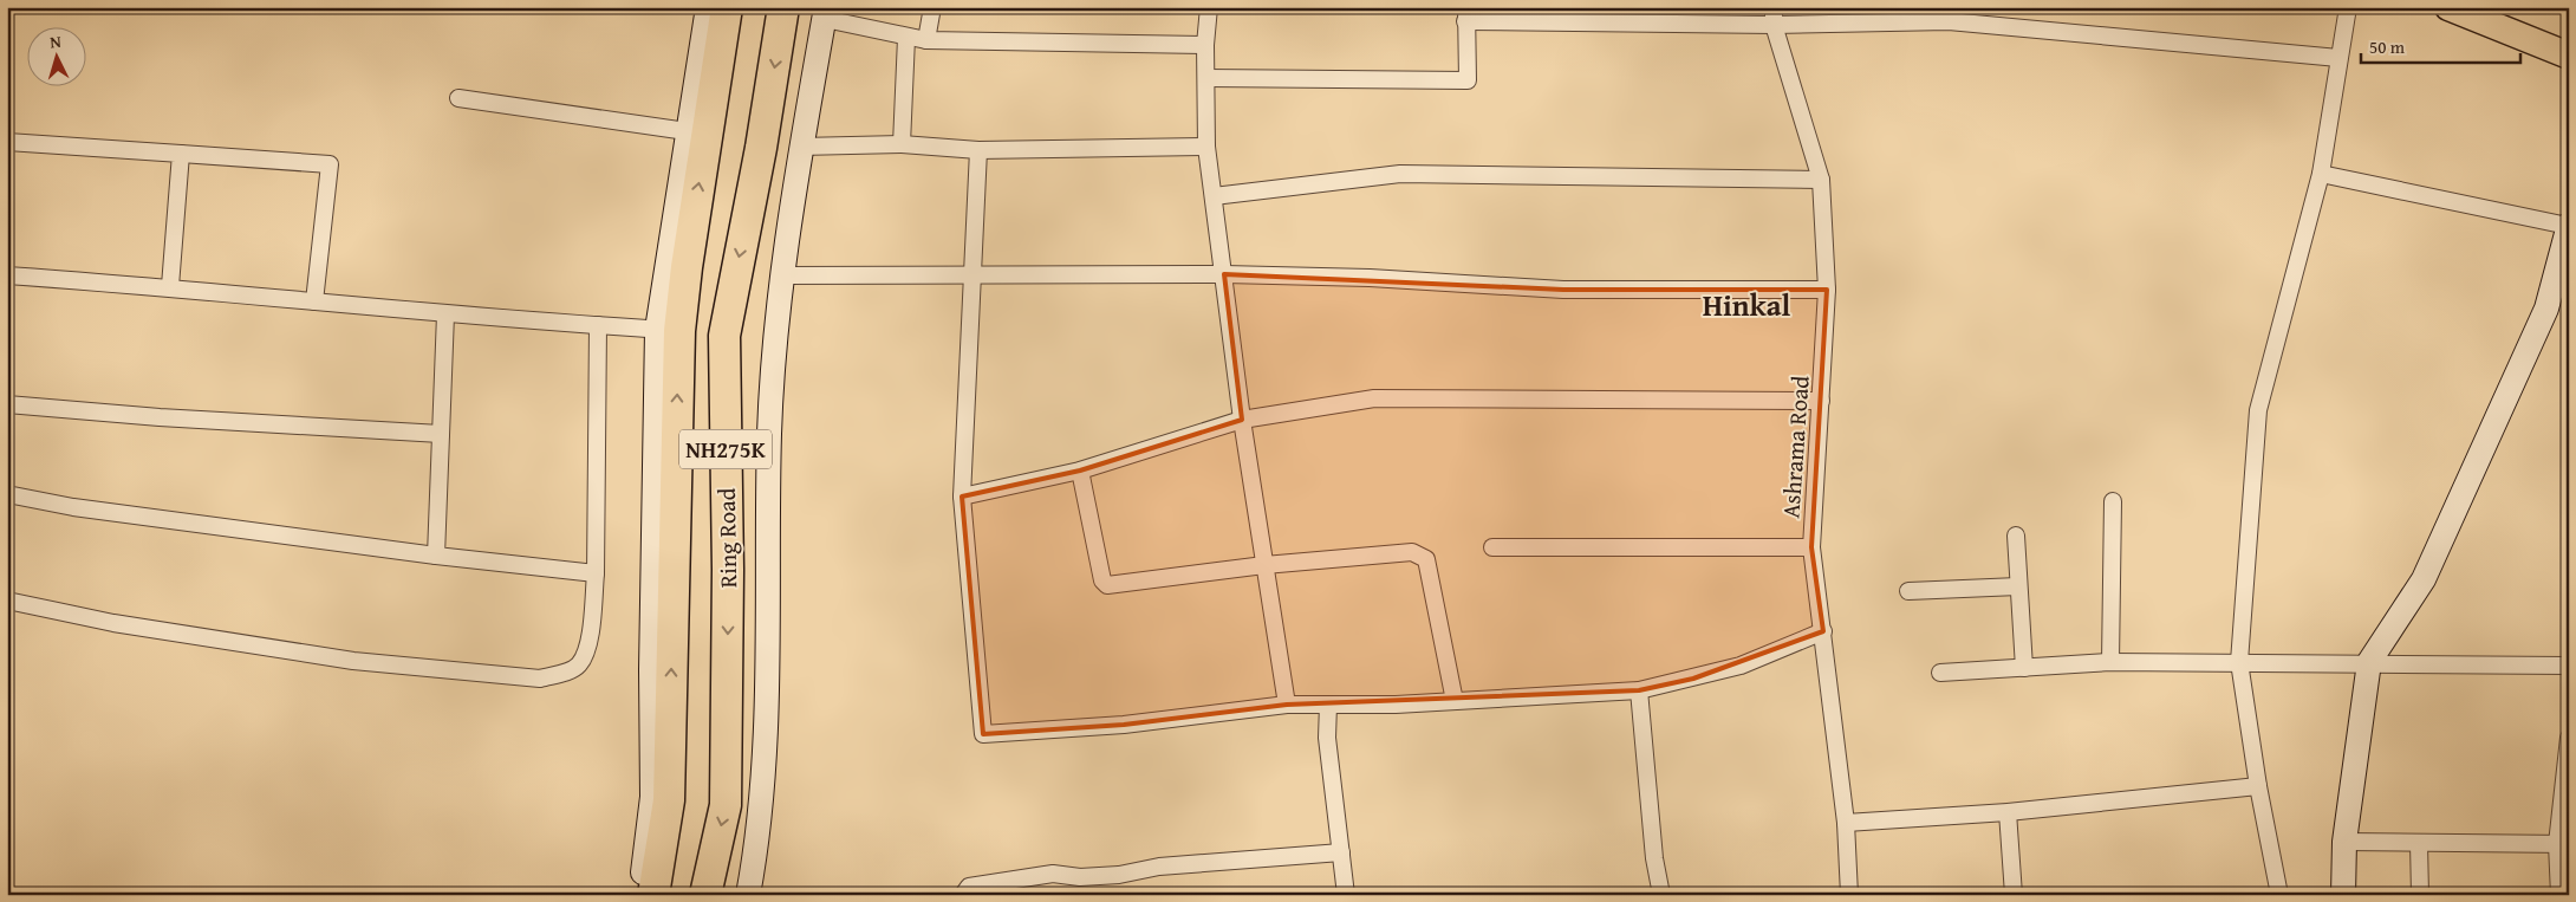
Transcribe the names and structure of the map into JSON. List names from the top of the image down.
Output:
{
  "streets": {
    "highway": ["NH275K", "Ring Road"],
    "street": ["Ashrama Road"]
  },
  "districts": ["Hinkal"],
  "scale_bar": "50 m",
  "north": "top"
}
